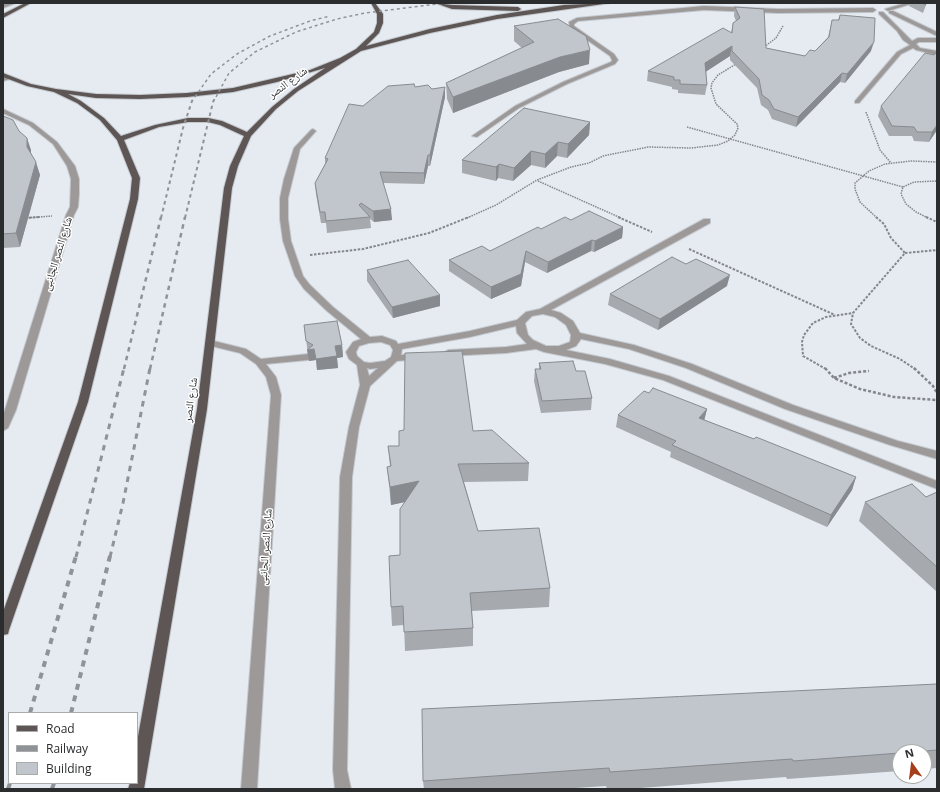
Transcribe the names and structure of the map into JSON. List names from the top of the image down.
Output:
{
  "streets": {
    "main road": ["شارع النصر"],
    "street": ["شارع النصر الجانبى"]
  },
  "crossings": [
    ["شارع النصر", "شارع النصر الجانبى"]
  ],
  "legend": ["Road", "Railway", "Building"],
  "north": "top"
}
